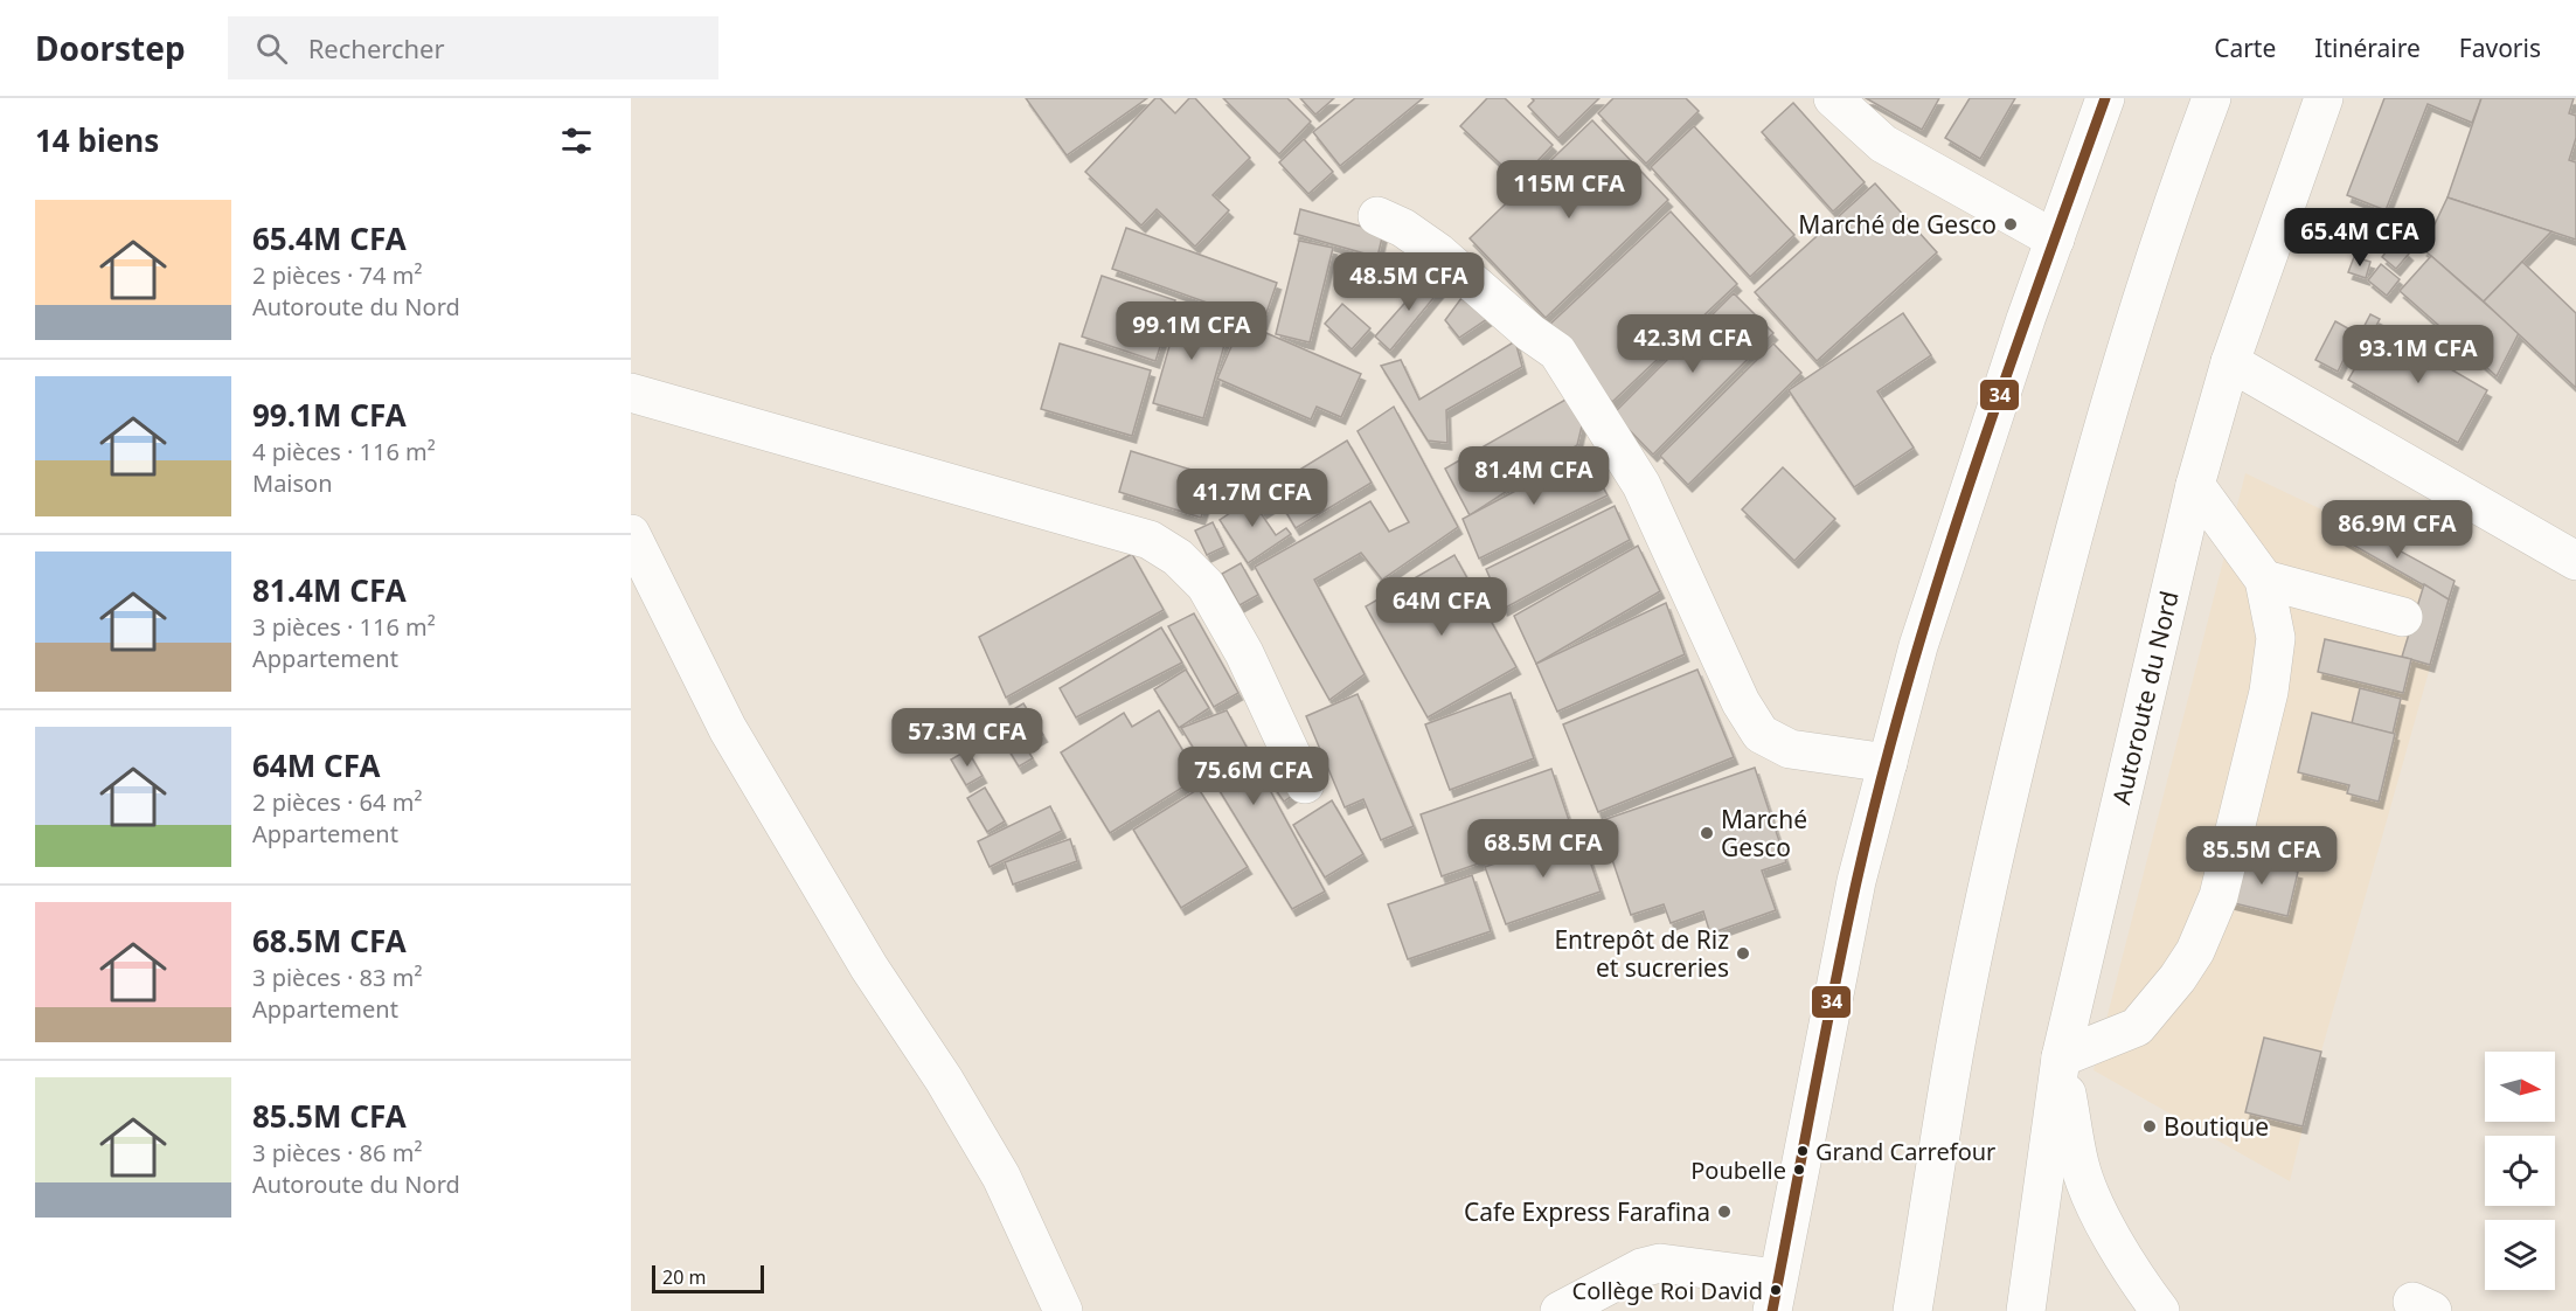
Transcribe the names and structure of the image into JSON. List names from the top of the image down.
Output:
{
  "streets": {
    "main road": ["Autoroute du Nord"]
  },
  "places": [
    "Marché de Gesco",
    "Marché Gesco",
    "Entrepôt de Riz et sucreries",
    "Boutique",
    "Grand Carrefour",
    "Poubelle",
    "Cafe Express Farafina",
    "Collège Roi David"
  ],
  "lines": ["transit line 34"],
  "scale_bar": "20 m",
  "north": "right",
  "page": {
    "header": "Doorstep",
    "search": "Rechercher",
    "nav": ["Carte", "Itinéraire", "Favoris"],
    "heading": "14 biens",
    "price": [
      "115M CFA",
      "65.4M CFA",
      "48.5M CFA",
      "99.1M CFA",
      "42.3M CFA",
      "93.1M CFA",
      "81.4M CFA",
      "41.7M CFA",
      "86.9M CFA",
      "64M CFA",
      "57.3M CFA",
      "75.6M CFA",
      "68.5M CFA",
      "85.5M CFA"
    ],
    "list": [
      {
        "name": "65.4M CFA",
        "note": "2 pièces · 74 m² · Autoroute du Nord"
      },
      {
        "name": "99.1M CFA",
        "note": "4 pièces · 116 m² · Maison"
      },
      {
        "name": "81.4M CFA",
        "note": "3 pièces · 116 m² · Appartement"
      },
      {
        "name": "64M CFA",
        "note": "2 pièces · 64 m² · Appartement"
      },
      {
        "name": "68.5M CFA",
        "note": "3 pièces · 83 m² · Appartement"
      },
      {
        "name": "85.5M CFA",
        "note": "3 pièces · 86 m² · Autoroute du Nord"
      }
    ],
    "scale": "20 m"
  }
}
